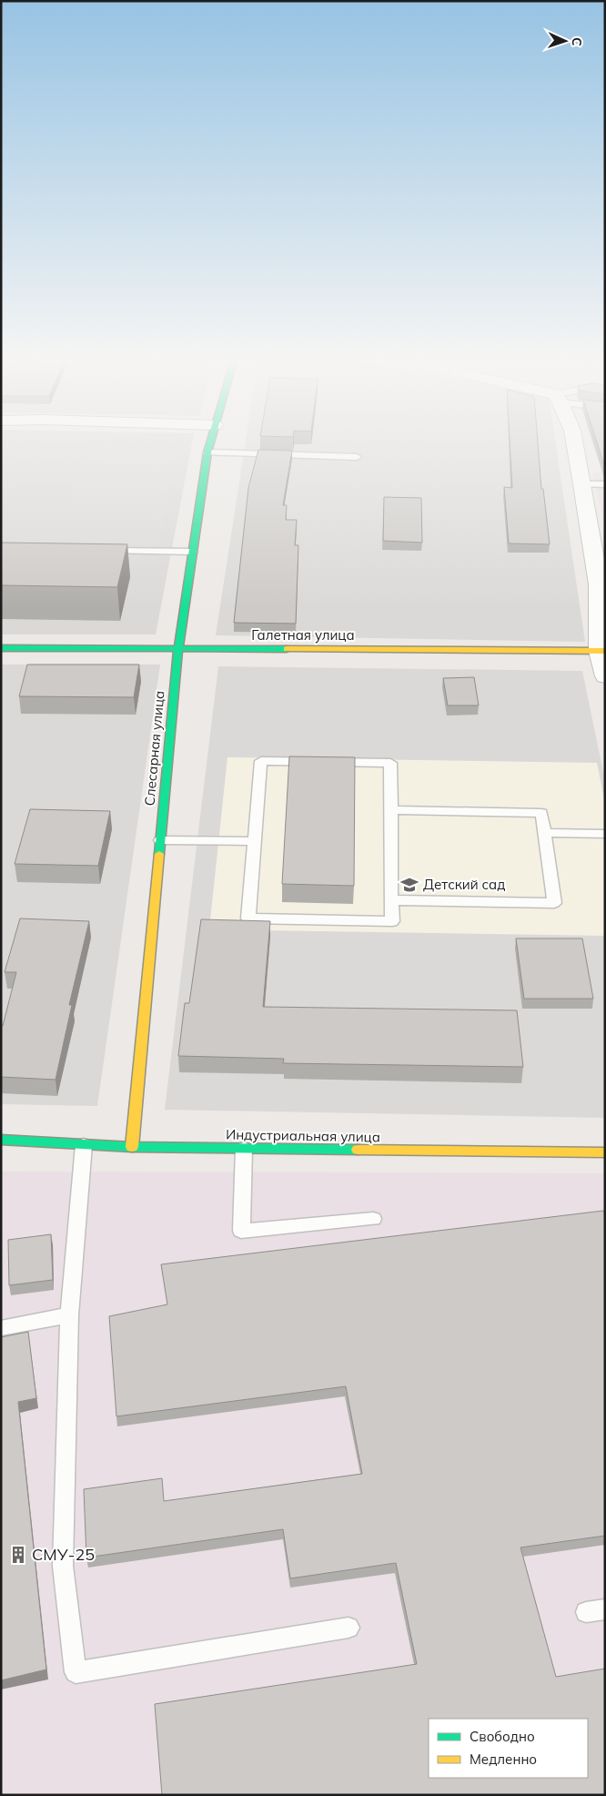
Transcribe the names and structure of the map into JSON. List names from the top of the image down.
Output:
{
  "streets": {
    "street": ["Галетная улица", "Слесарная улица", "Индустриальная улица"]
  },
  "crossings": [
    ["Галетная улица", "Слесарная улица"],
    ["Слесарная улица", "Индустриальная улица"]
  ],
  "places": {
    "school or university": ["Детский сад"],
    "building": ["СМУ-25"]
  },
  "legend": ["Свободно", "Медленно"],
  "north": "right"
}
